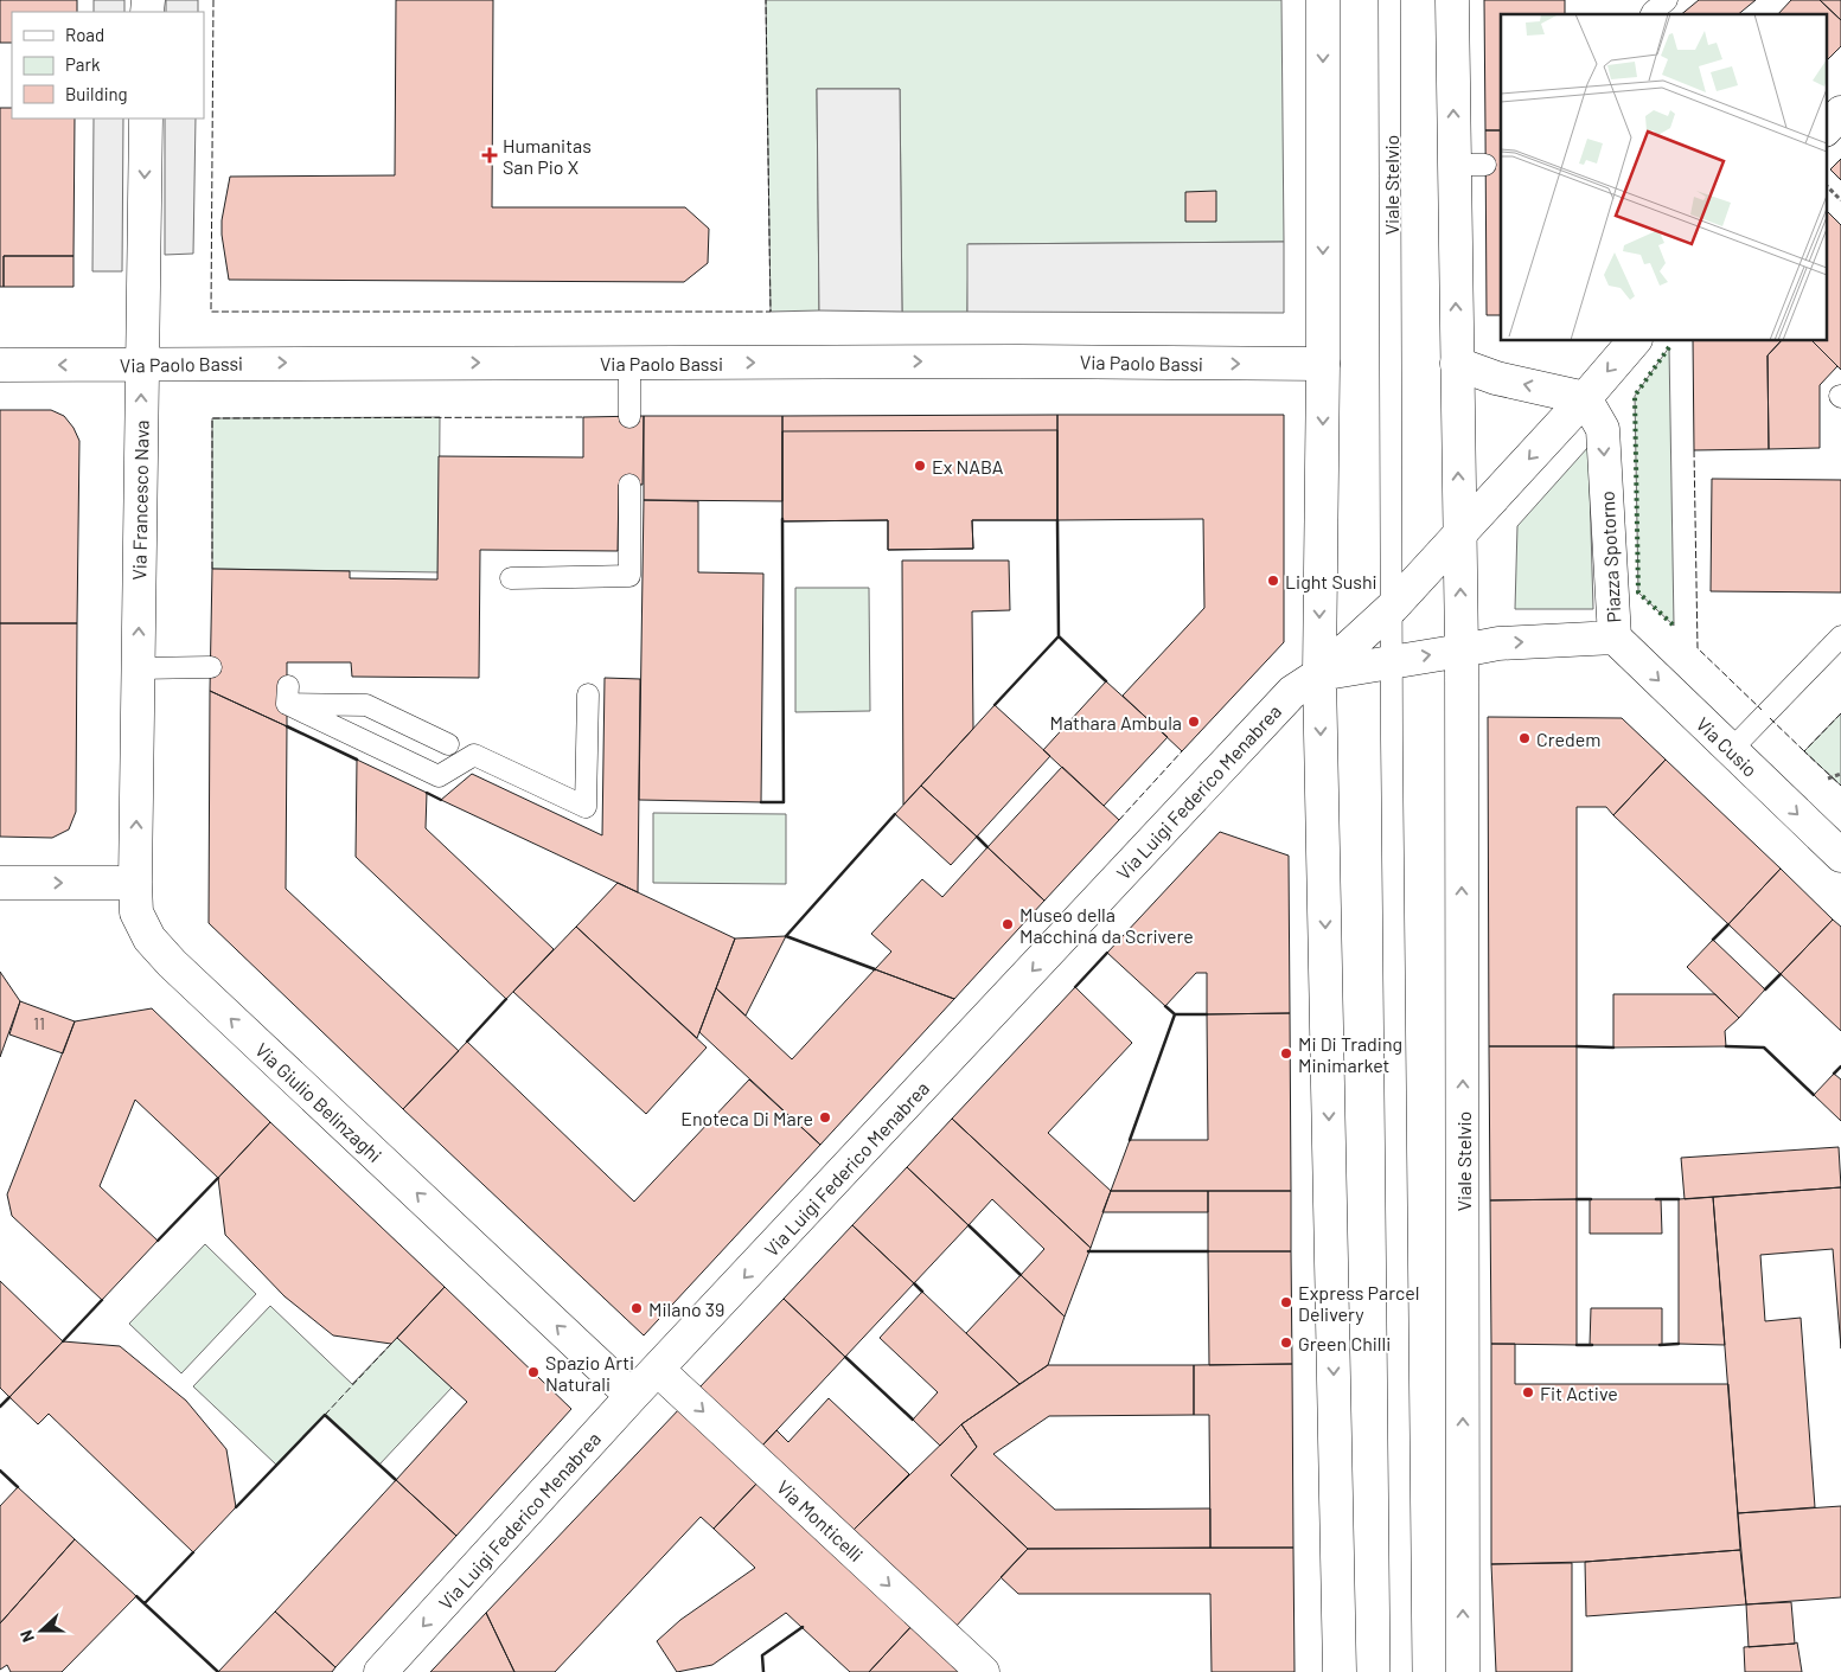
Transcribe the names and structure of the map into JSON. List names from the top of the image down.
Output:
{
  "streets": {
    "street": [
      "Viale Stelvio",
      "Via Paolo Bassi",
      "Via Francesco Nava",
      "Piazza Spotorno",
      "Via Cusio",
      "Via Luigi Federico Menabrea",
      "Via Giulio Belinzaghi",
      "Via Monticelli"
    ]
  },
  "crossings": [
    ["Viale Stelvio", "Piazza Spotorno"],
    ["Via Paolo Bassi", "Via Francesco Nava"],
    ["Via Francesco Nava", "Via Giulio Belinzaghi"],
    ["Piazza Spotorno", "Via Cusio"],
    ["Piazza Spotorno", "Via Luigi Federico Menabrea"],
    ["Via Luigi Federico Menabrea", "Via Giulio Belinzaghi"],
    ["Via Luigi Federico Menabrea", "Via Monticelli"]
  ],
  "one_way": [
    "Via Cusio",
    "Via Luigi Federico Menabrea",
    "Via Giulio Belinzaghi",
    "Via Monticelli"
  ],
  "places": {
    "health": ["Humanitas San Pio X"],
    "other": [
      "Ex NABA",
      "Light Sushi",
      "Mathara Ambula",
      "Credem",
      "Museo della Macchina da Scrivere",
      "Mi Di Trading Minimarket",
      "Enoteca Di Mare",
      "Express Parcel Delivery",
      "Milano 39",
      "Green Chilli",
      "Spazio Arti Naturali",
      "Fit Active"
    ]
  },
  "house_numbers": ["11"],
  "legend": ["Road", "Park", "Building"],
  "north": "left"
}
